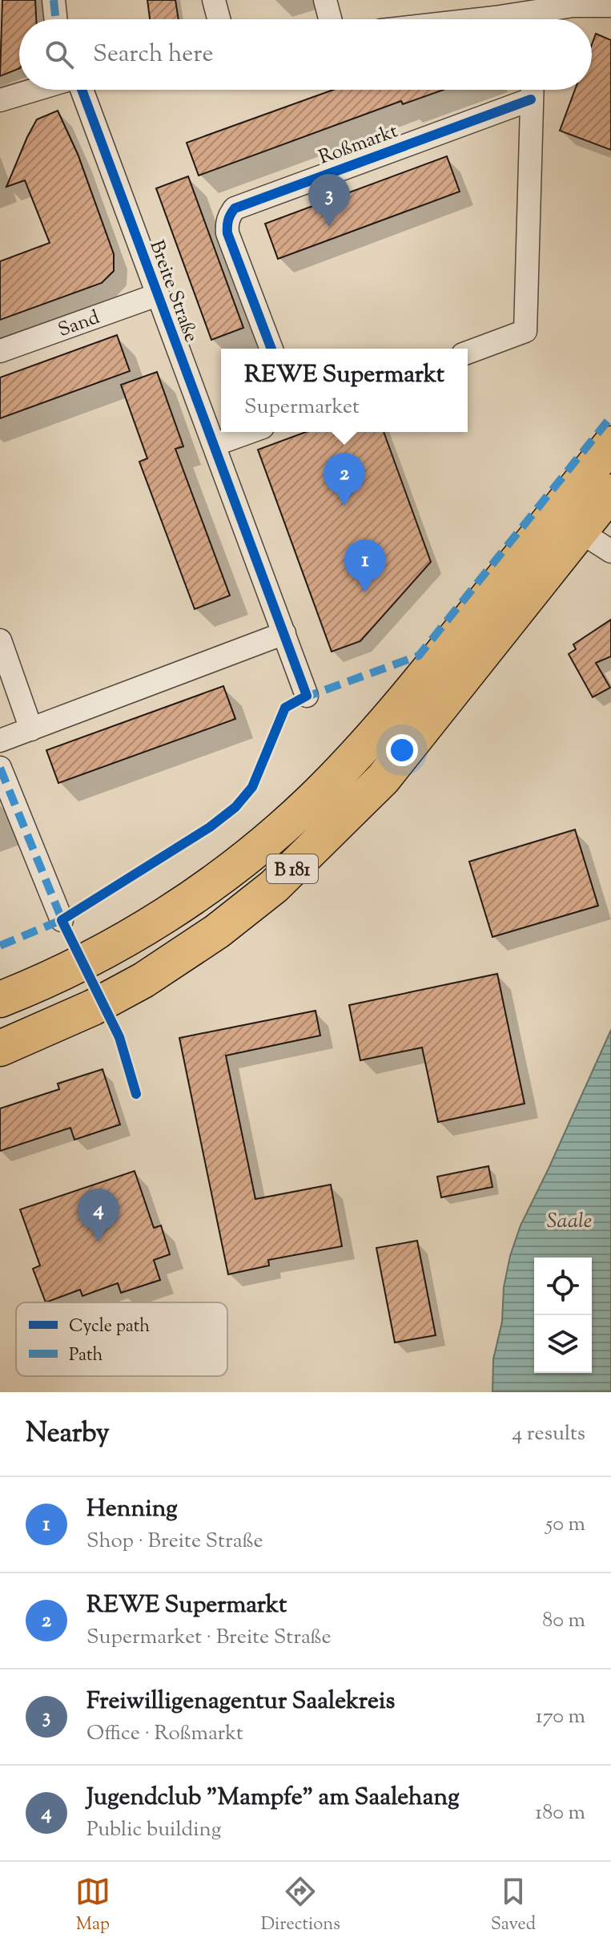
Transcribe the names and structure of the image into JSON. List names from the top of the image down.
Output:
{
  "streets": {
    "main road": ["B 181"],
    "street": ["Roßmarkt", "Breite Straße", "Sand"]
  },
  "crossings": [
    ["Breite Straße", "Sand"]
  ],
  "water": ["Saale"],
  "legend": ["Cycle path", "Path"],
  "page": {
    "search": "Search here",
    "pins": [
      "3",
      "2",
      "1",
      "4"
    ],
    "popup": ["REWE Supermarkt", "Supermarket"],
    "heading": ["Nearby", "4 results"],
    "list": [
      {
        "mark": "1",
        "name": "Henning",
        "note": "Shop · Breite Straße",
        "value": "50 m"
      },
      {
        "mark": "2",
        "name": "REWE Supermarkt",
        "note": "Supermarket · Breite Straße",
        "value": "80 m"
      },
      {
        "mark": "3",
        "name": "Freiwilligenagentur Saalekreis",
        "note": "Office · Roßmarkt",
        "value": "170 m"
      },
      {
        "mark": "4",
        "name": "Jugendclub \"Mampfe\" am Saalehang",
        "note": "Public building",
        "value": "180 m"
      }
    ],
    "nav": ["Map", "Directions", "Saved"]
  }
}
